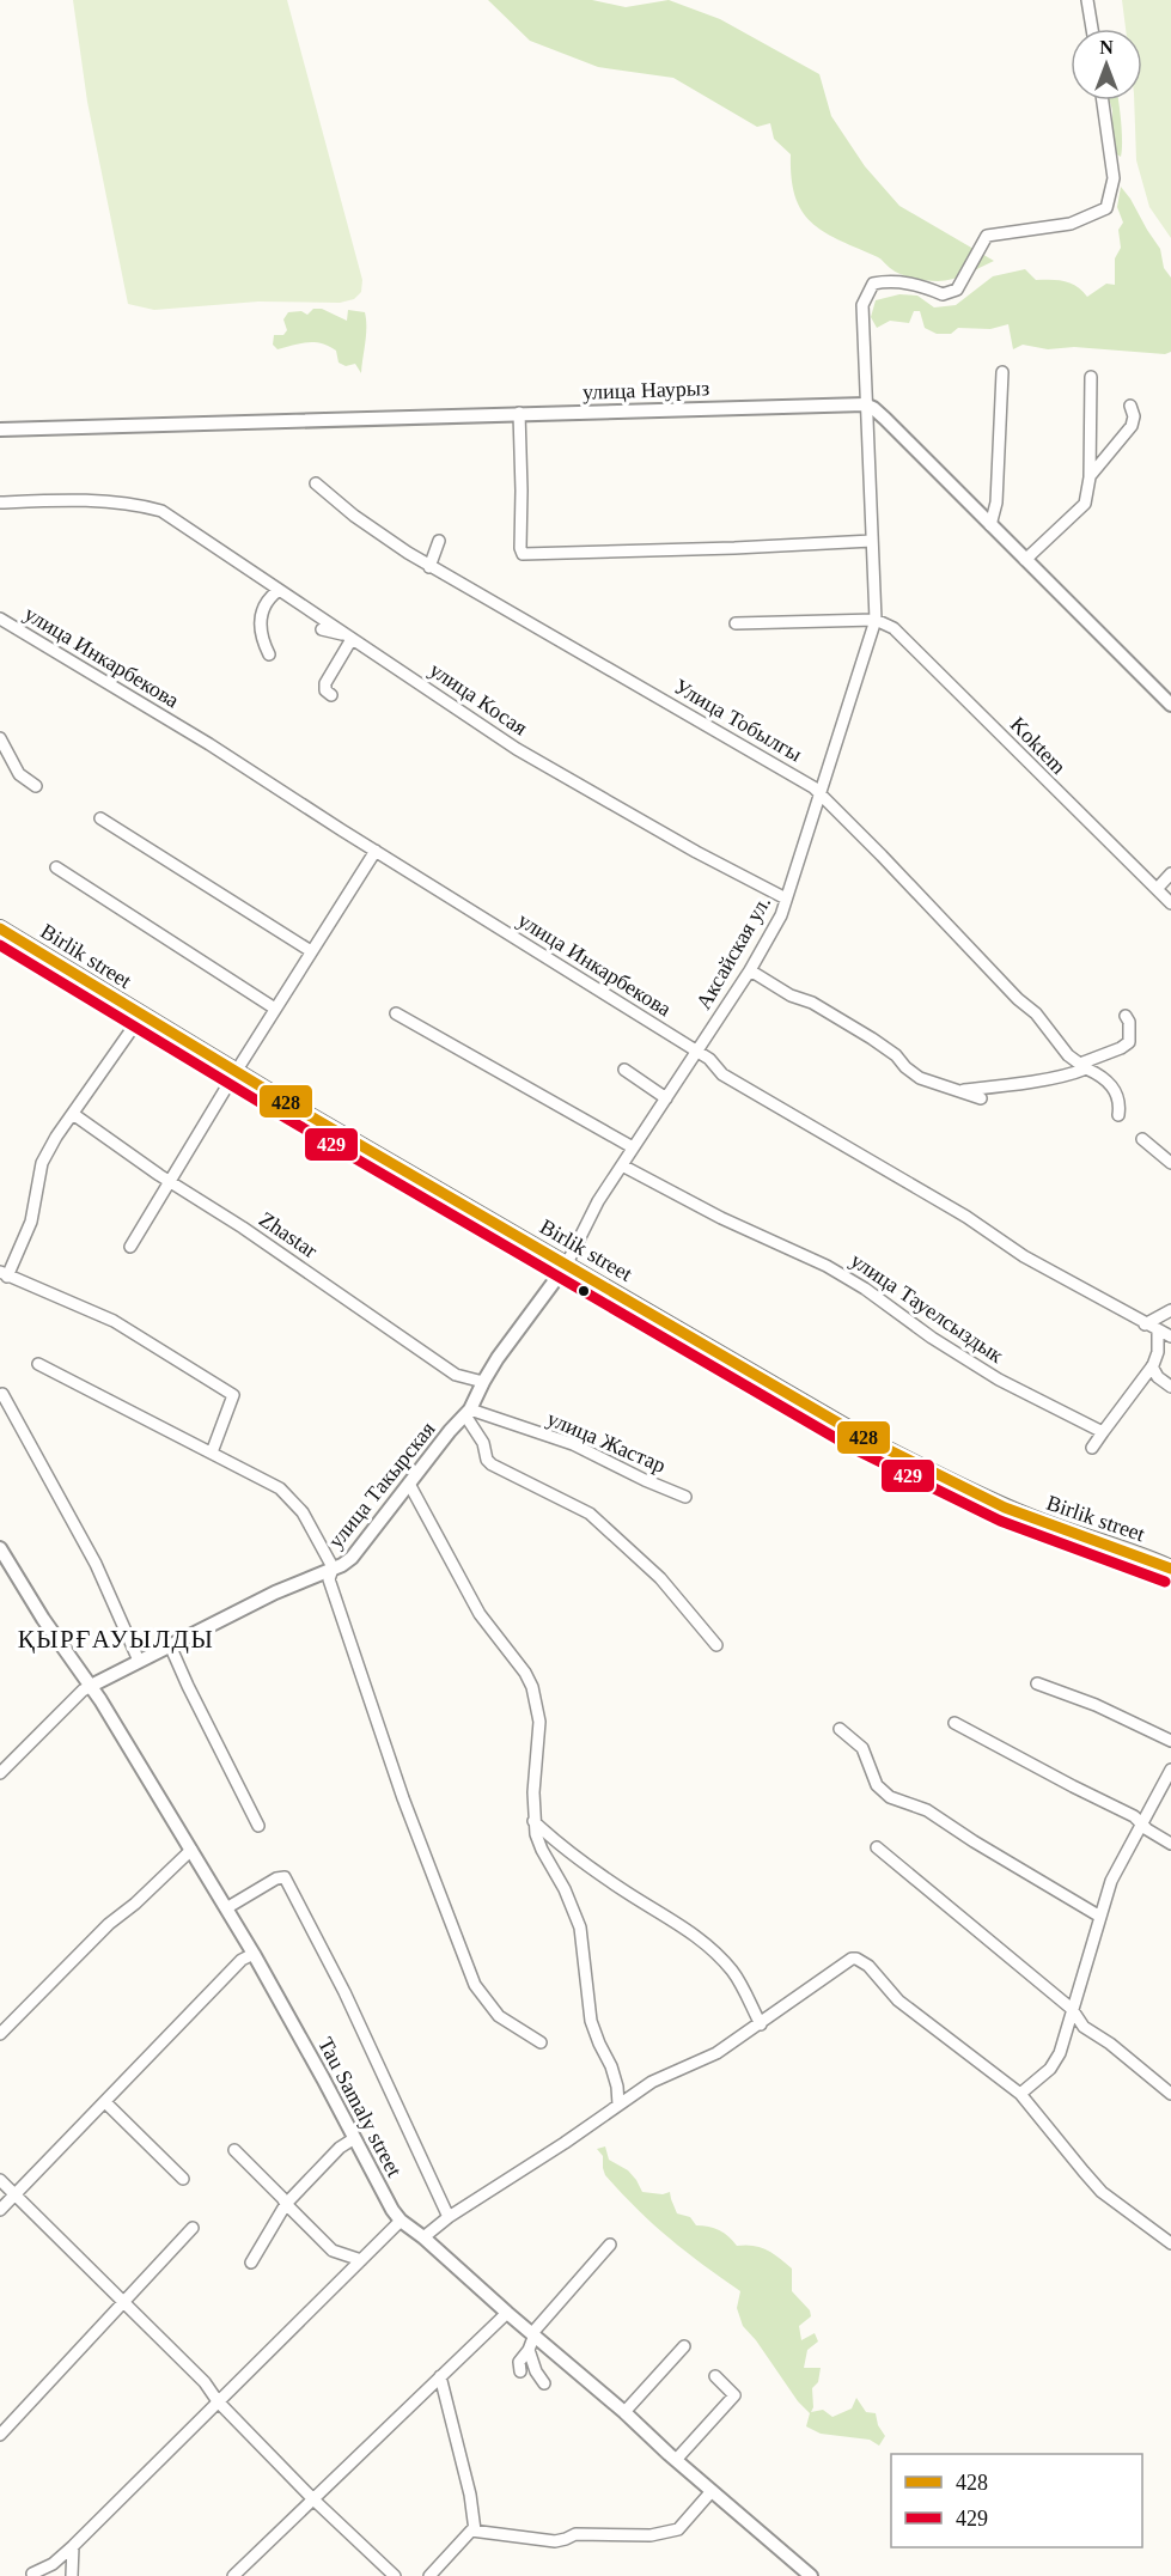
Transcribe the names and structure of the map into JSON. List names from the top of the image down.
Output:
{
  "streets": {
    "main road": ["Birlik street"],
    "street": [
      "улица Наурыз",
      "улица Инкарбекова",
      "улица Косая",
      "Улица Тобылгы",
      "Koktem",
      "Аксайская ул.",
      "Zhastar",
      "улица Тауелсыздык",
      "улица Жастар",
      "улица Такырская",
      "Tau Samaly street"
    ]
  },
  "crossings": [
    ["улица Наурыз", "Аксайская ул."],
    ["улица Инкарбекова", "Аксайская ул."],
    ["улица Косая", "Аксайская ул."],
    ["Улица Тобылгы", "Аксайская ул."],
    ["Koktem", "Аксайская ул."],
    ["Аксайская ул.", "Birlik street"],
    ["Аксайская ул.", "Zhastar"],
    ["Аксайская ул.", "улица Тауелсыздык"],
    ["Аксайская ул.", "улица Жастар"],
    ["Аксайская ул.", "улица Такырская"],
    ["улица Жастар", "улица Такырская"],
    ["улица Такырская", "Tau Samaly street"]
  ],
  "districts": ["ҚЫРҒАУЫЛДЫ"],
  "lines": ["transit line 428", "transit line 429"],
  "legend": ["428", "429"],
  "north": "top"
}
